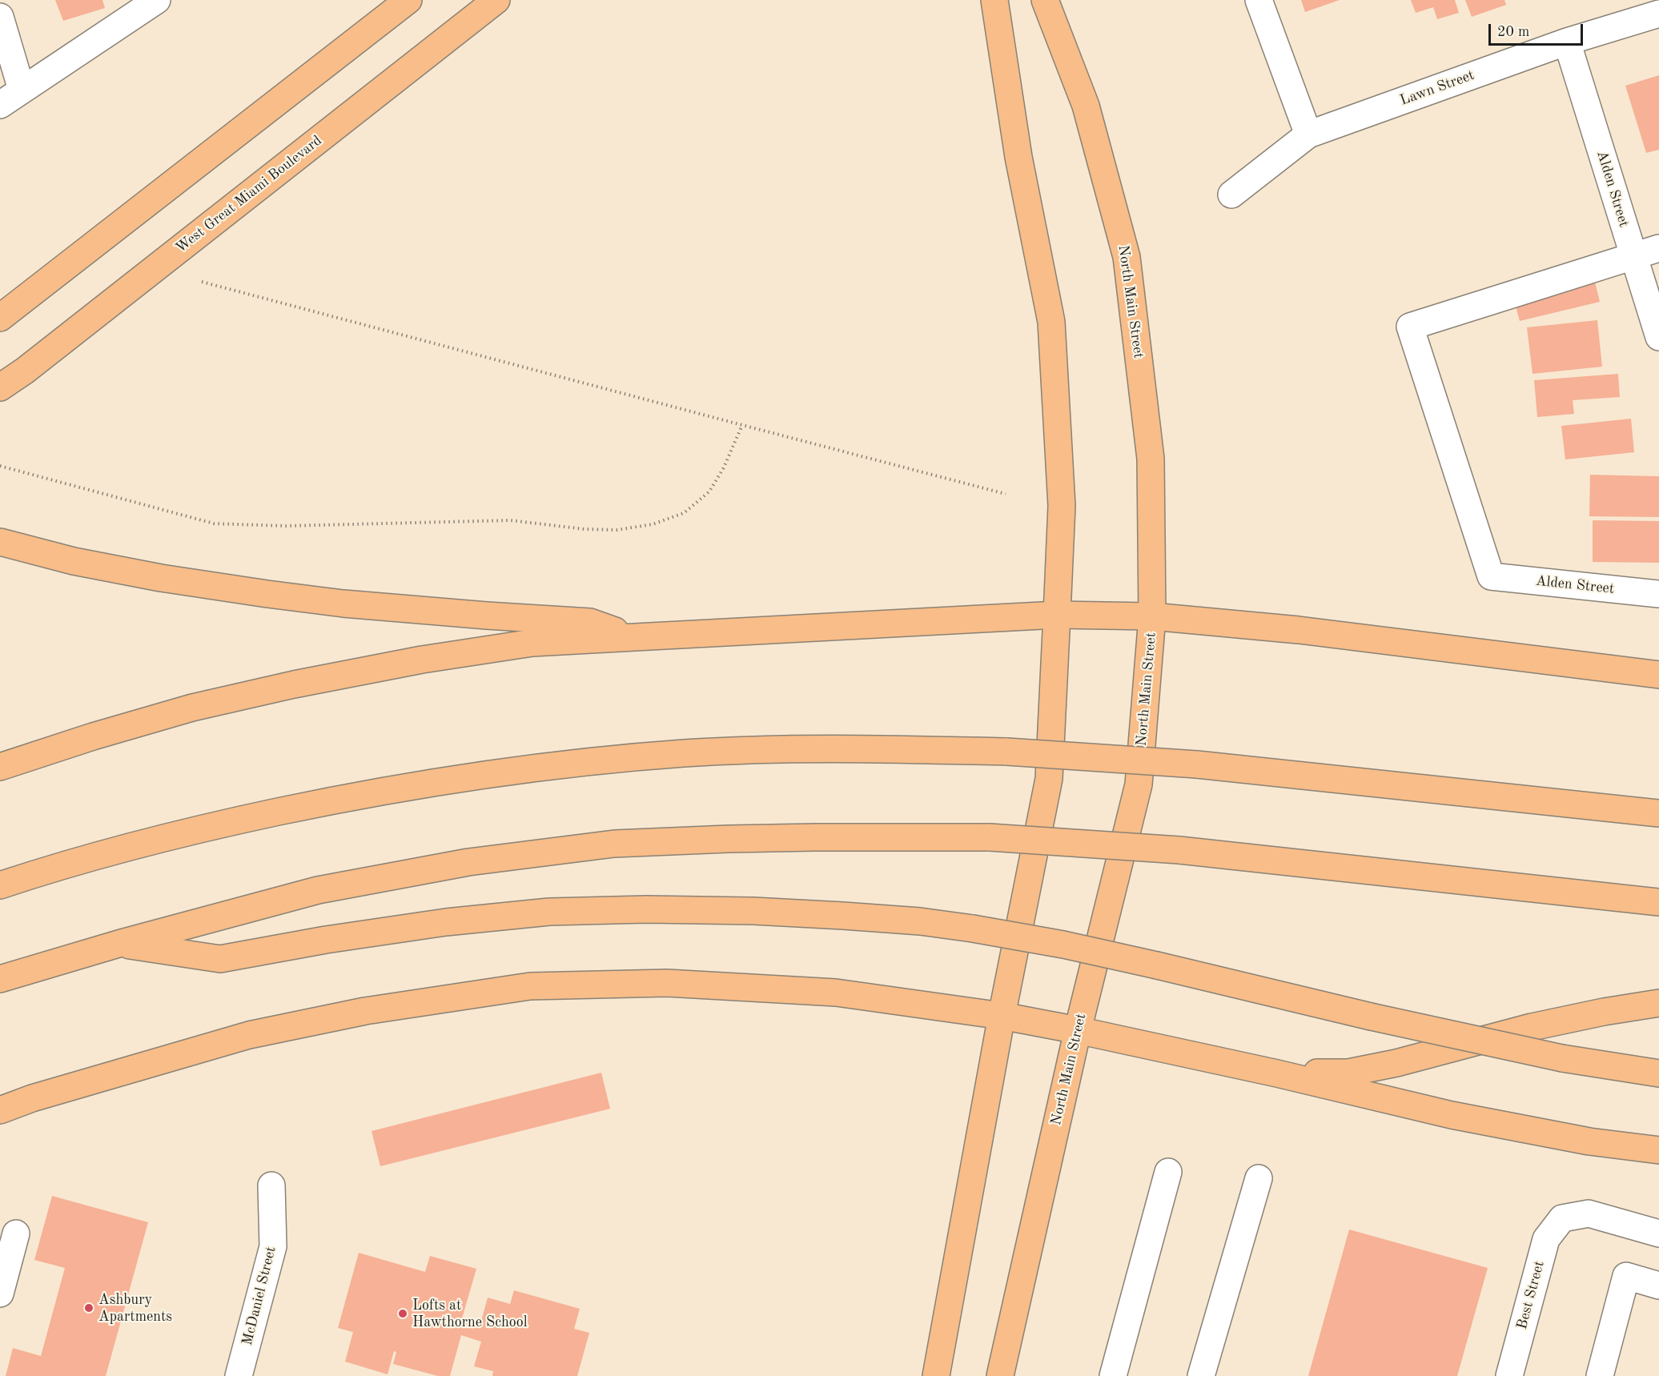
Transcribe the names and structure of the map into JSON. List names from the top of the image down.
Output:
{
  "streets": {
    "main road": ["West Great Miami Boulevard", "North Main Street"],
    "street": [
      "Lawn Street",
      "Alden Street",
      "Best Street",
      "McDaniel Street"
    ]
  },
  "crossings": [
    ["Lawn Street", "Alden Street"]
  ],
  "places": ["Ashbury Apartments", "Lofts at Hawthorne School"],
  "scale_bar": "20 m"
}
